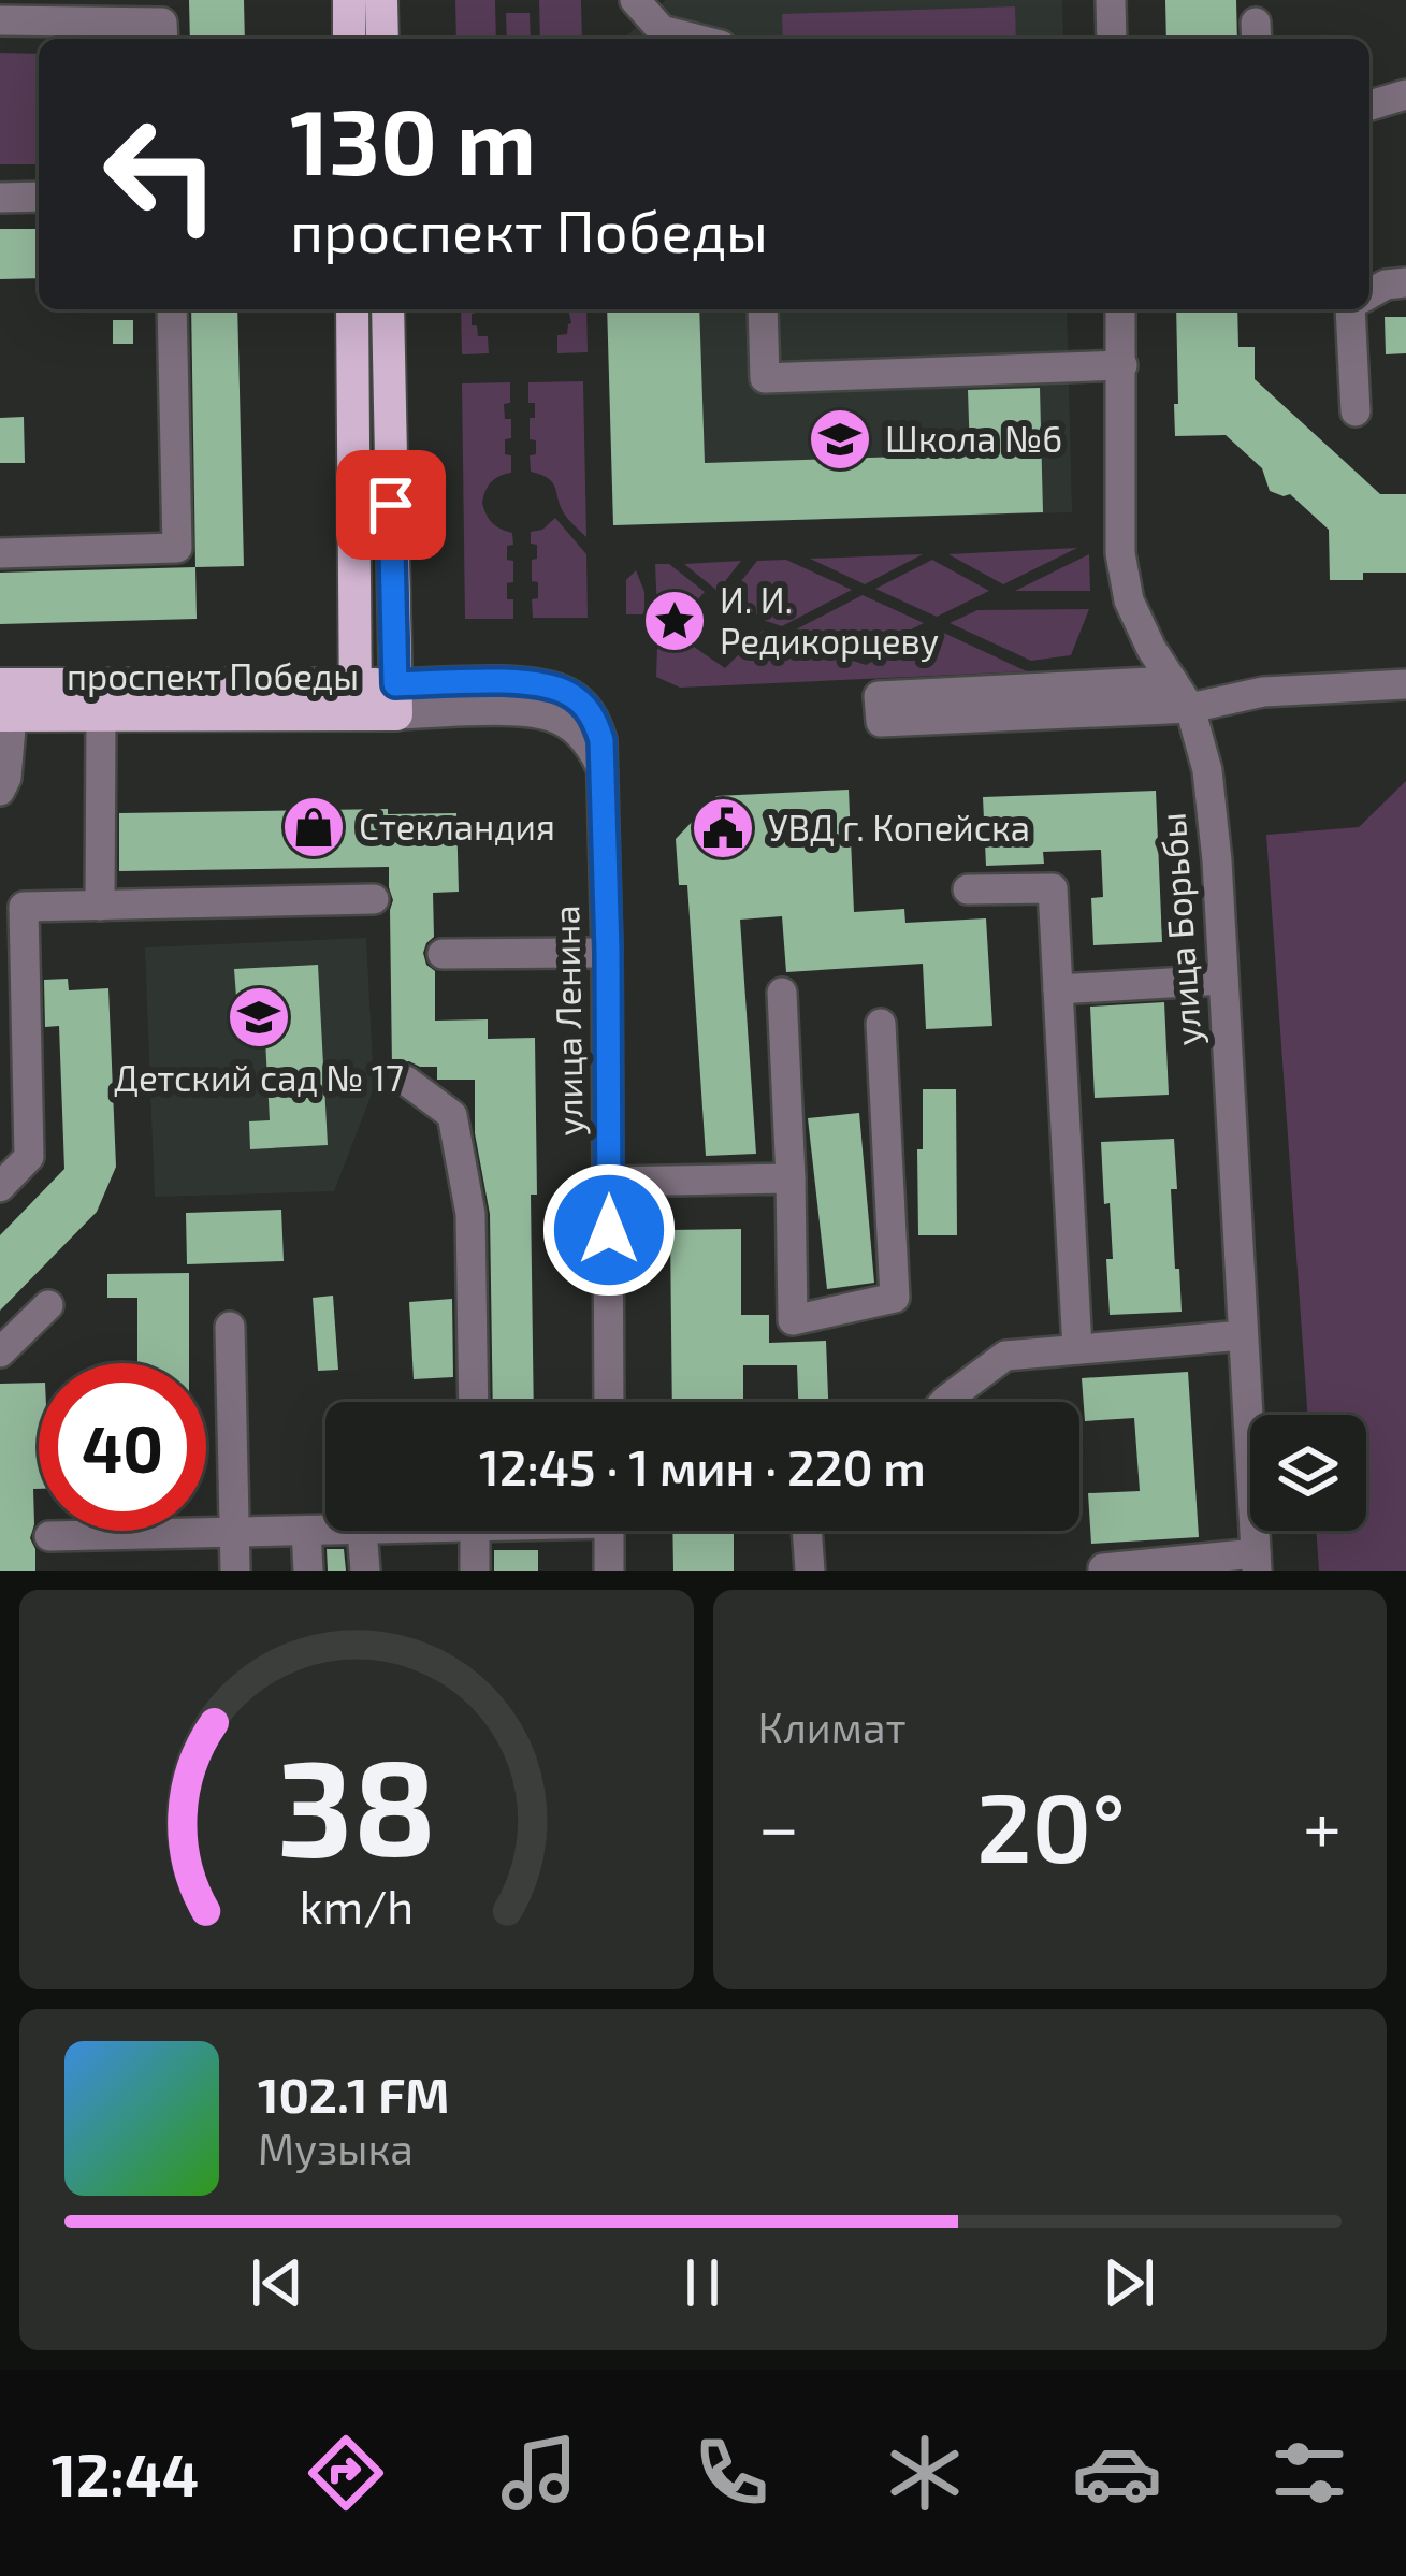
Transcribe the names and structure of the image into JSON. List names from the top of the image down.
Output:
{
  "streets": {
    "main road": ["проспект Победы"],
    "street": ["улица Борьбы", "улица Ленина"]
  },
  "crossings": [
    ["проспект Победы", "улица Ленина"]
  ],
  "places": {
    "school or university": ["Школа №6", "Детский сад № 17"],
    "place": ["И. И. Редикорцеву"],
    "shop": ["Стекландия"],
    "public building": ["УВД г. Копейска"]
  },
  "page": {
    "turn": ["130 m", "проспект Победы"],
    "limit": "40",
    "trip": "12:45 · 1 мин · 220 m",
    "tile": "Климат",
    "heat": ["−", "20°", "+"],
    "song": ["102.1 FM", "Музыка"],
    "tabs": "12:44",
    "gauge": ["38", "km/h"]
  }
}
